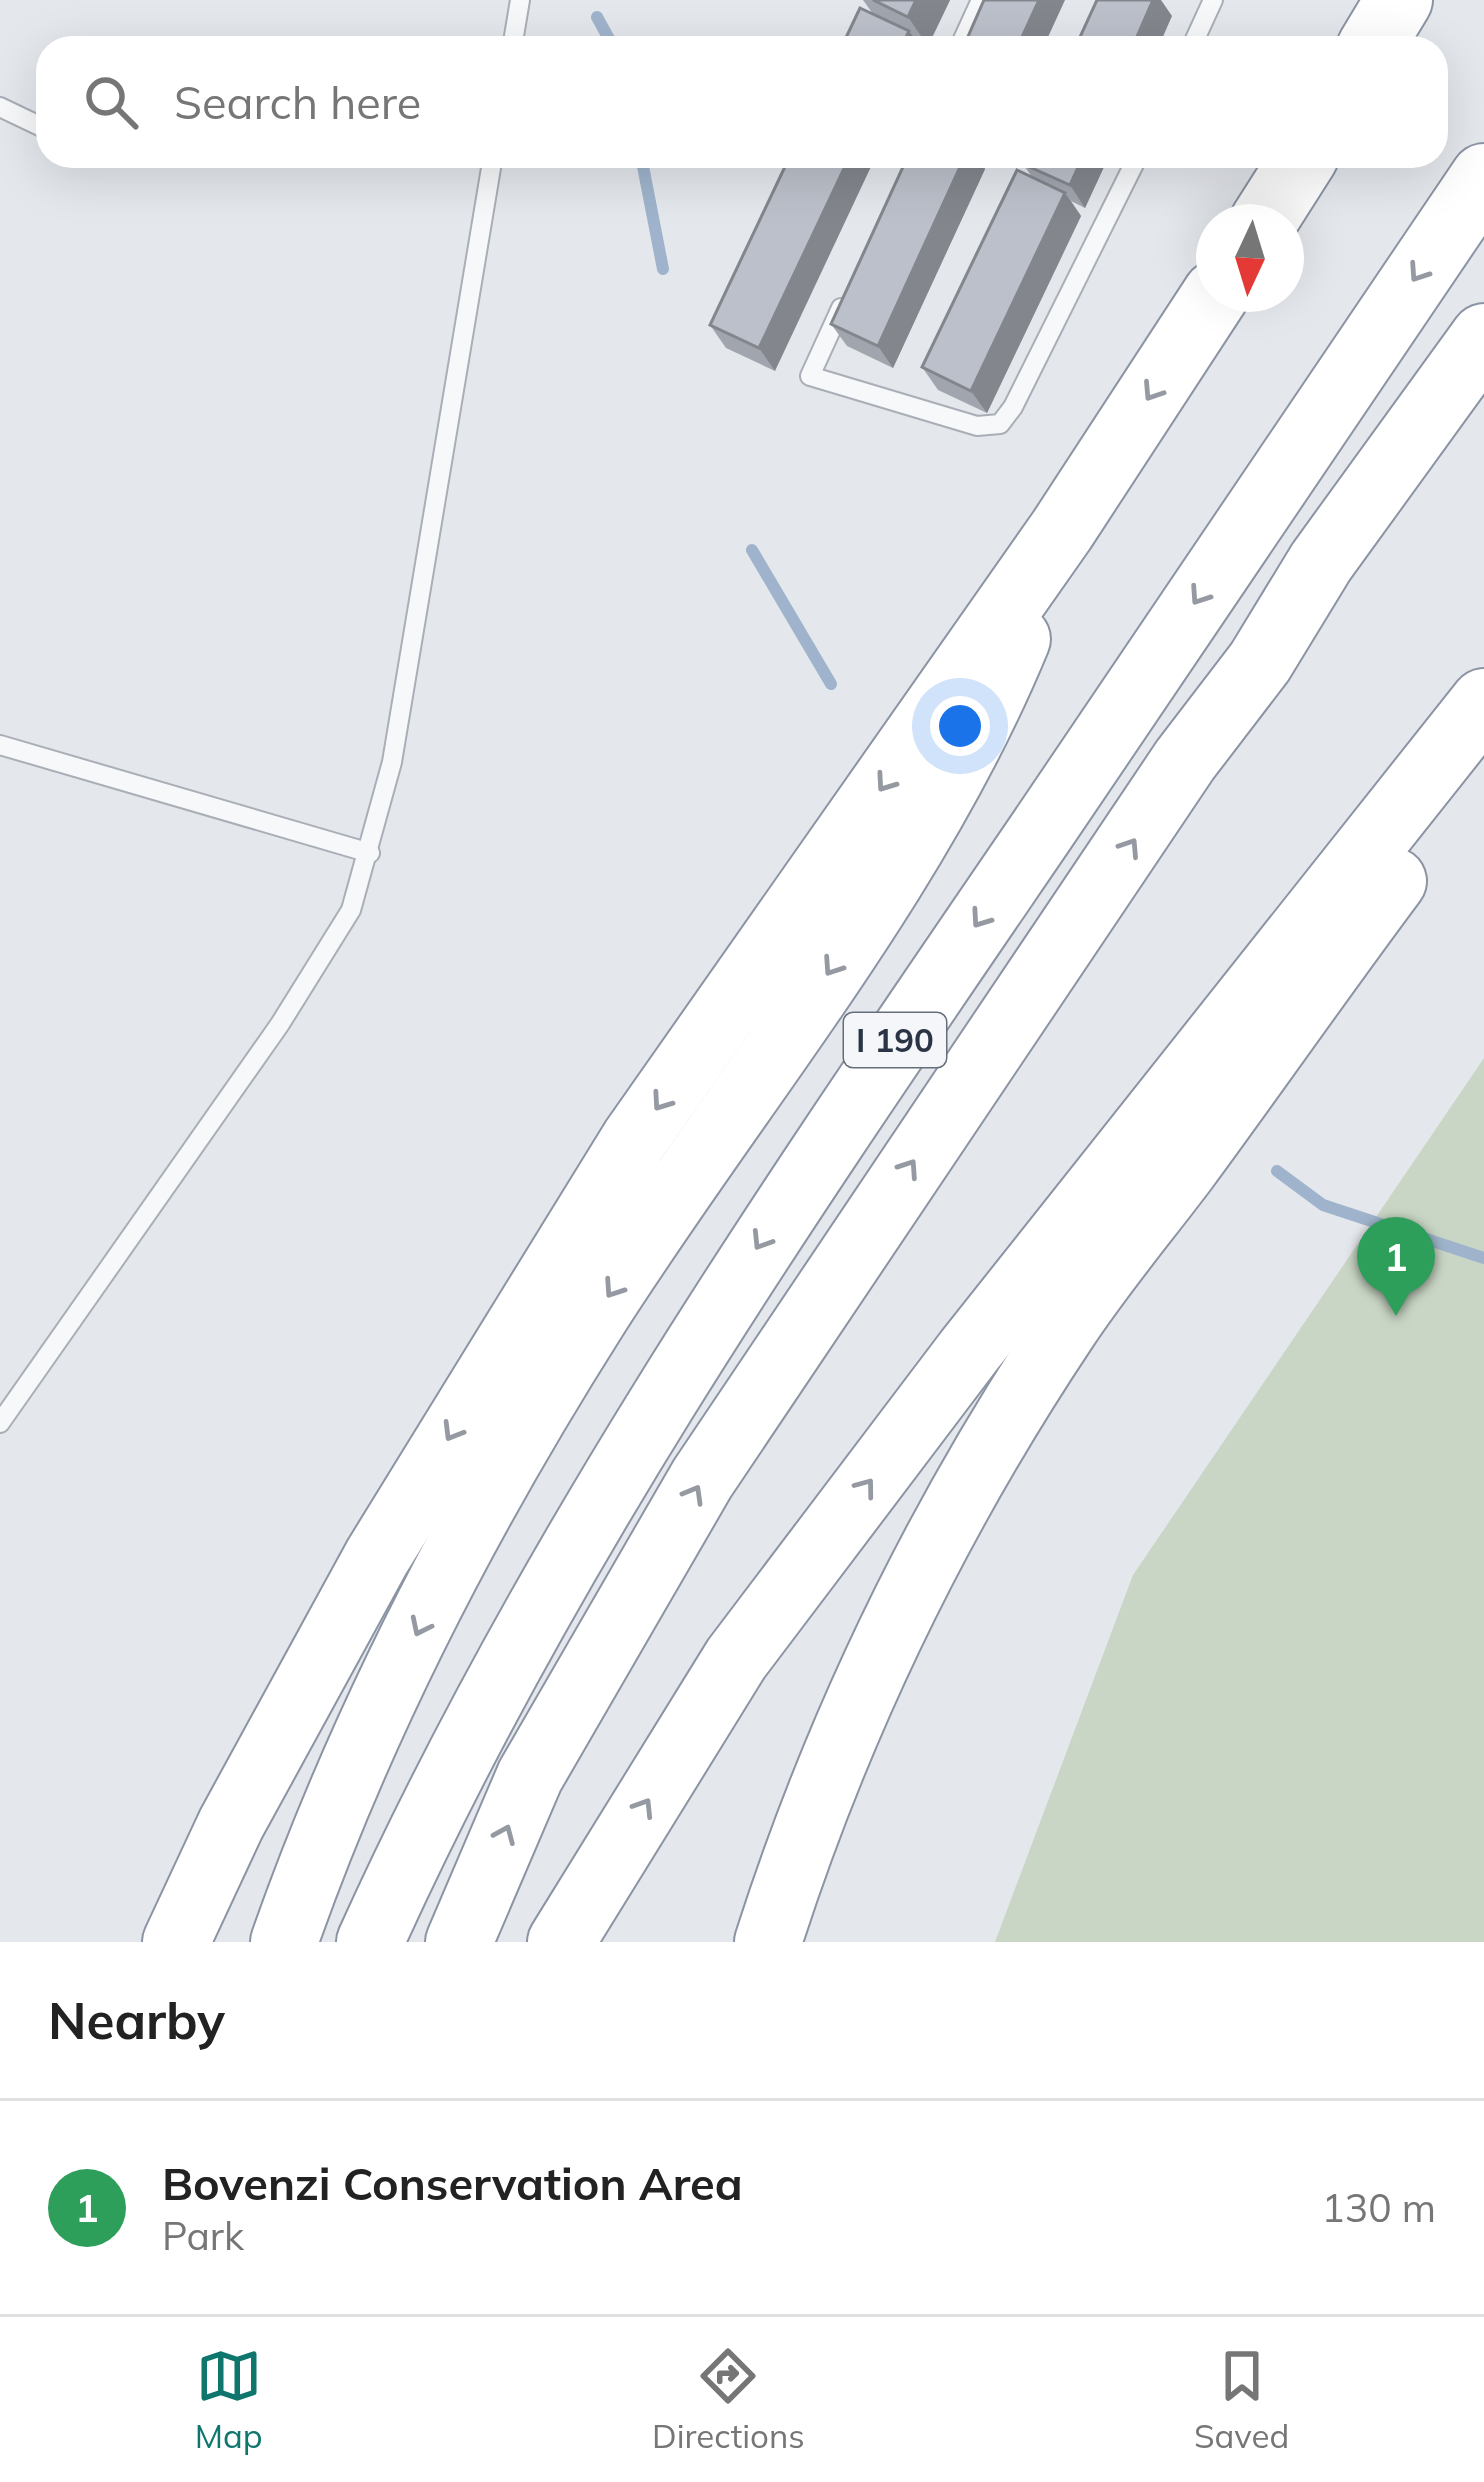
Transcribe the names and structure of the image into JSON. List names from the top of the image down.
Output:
{
  "streets": {
    "highway": ["I 190"]
  },
  "north": "bottom",
  "page": {
    "search": "Search here",
    "pins": "1",
    "heading": "Nearby",
    "list": [
      {
        "mark": "1",
        "name": "Bovenzi Conservation Area",
        "note": "Park",
        "value": "130 m"
      }
    ],
    "nav": ["Map", "Directions", "Saved"]
  }
}
